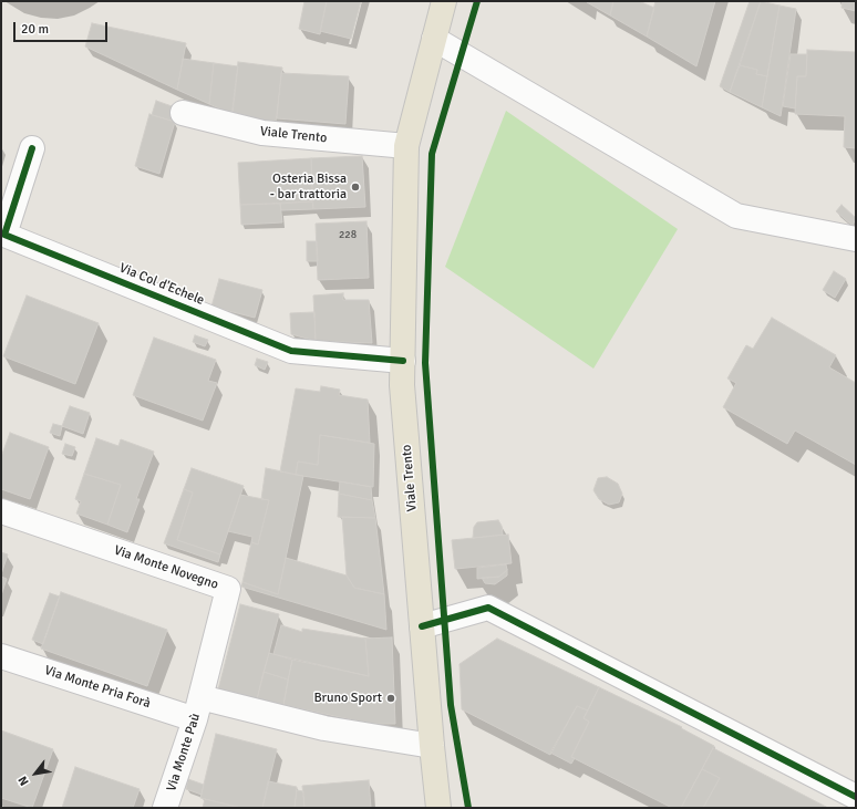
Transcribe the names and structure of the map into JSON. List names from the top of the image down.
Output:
{
  "streets": {
    "main road": ["Viale Trento"],
    "street": [
      "Via Col d'Echele",
      "Via Monte Novegno",
      "Via Monte Pria Forà",
      "Via Monte Paù"
    ]
  },
  "crossings": [
    ["Viale Trento", "Via Col d'Echele"],
    ["Via Monte Novegno", "Via Monte Pria Forà"],
    ["Via Monte Novegno", "Via Monte Paù"],
    ["Via Monte Pria Forà", "Via Monte Paù"]
  ],
  "places": ["Osteria Bissa - bar trattoria", "Bruno Sport"],
  "house_numbers": ["228"],
  "scale_bar": "20 m",
  "north": "bottom left"
}
